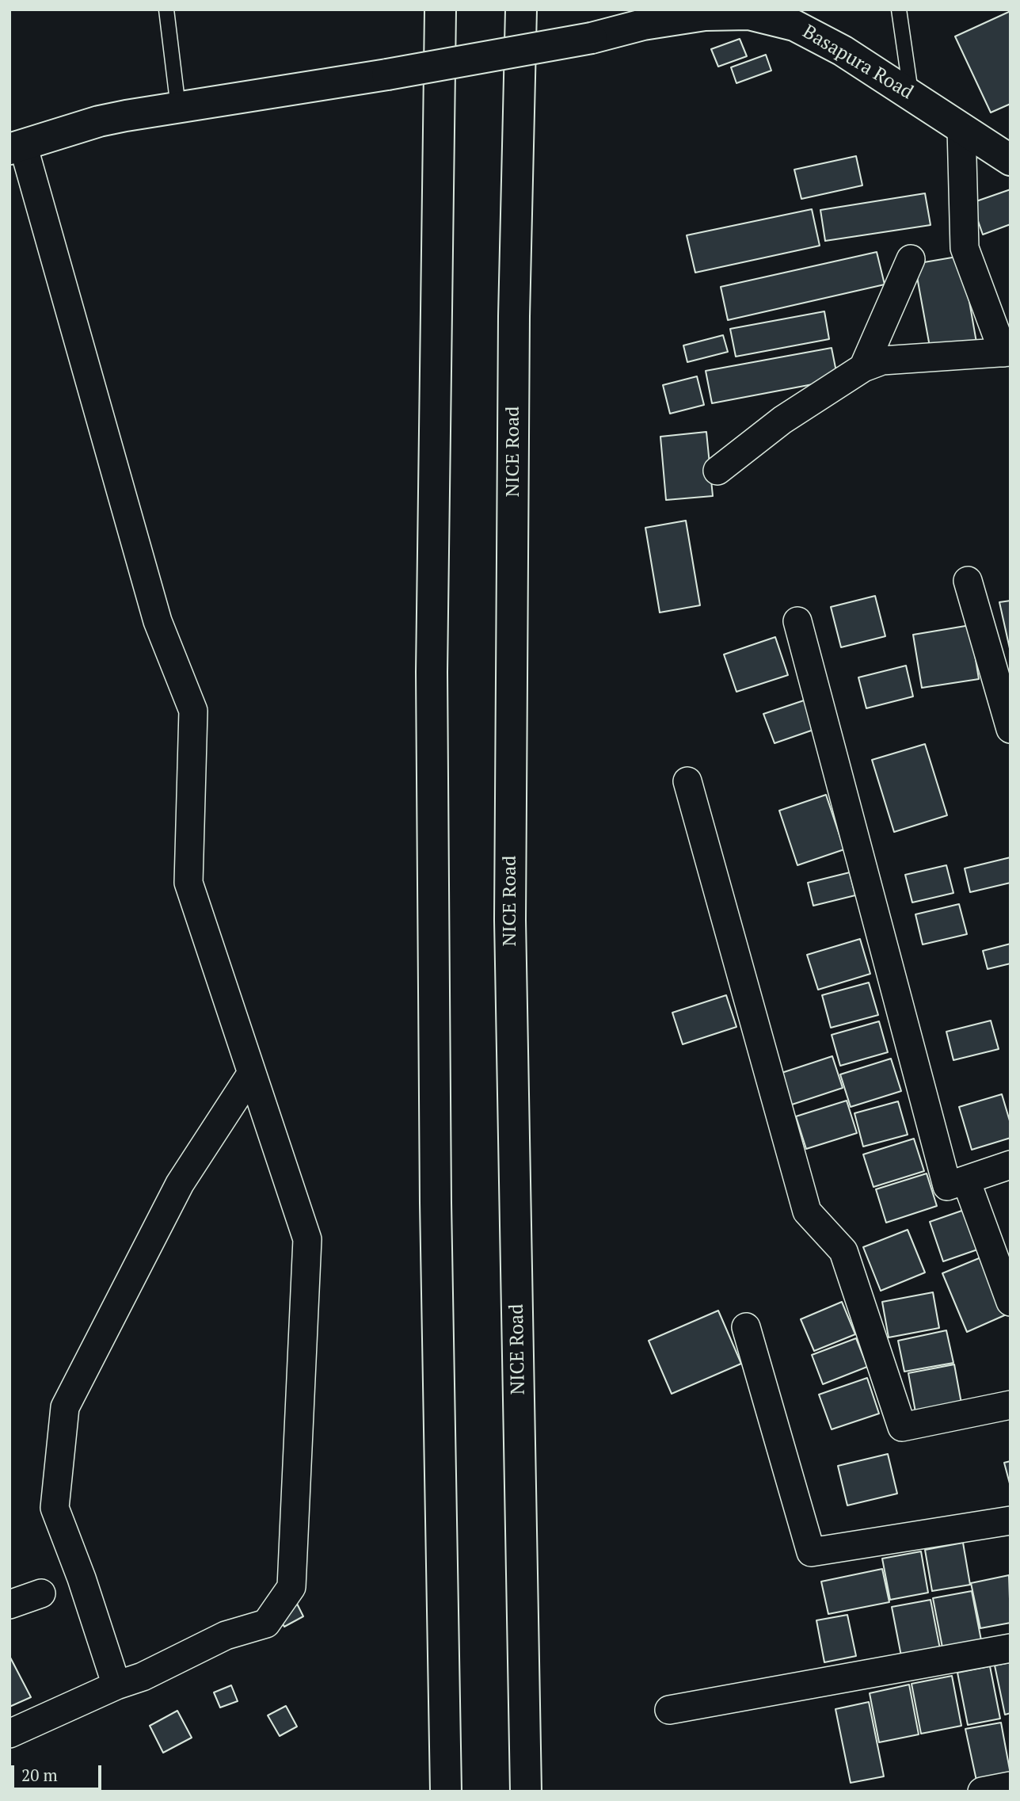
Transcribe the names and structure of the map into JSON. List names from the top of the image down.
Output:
{
  "streets": {
    "main road": ["Basapura Road", "NICE Road"]
  },
  "scale_bar": "20 m"
}
